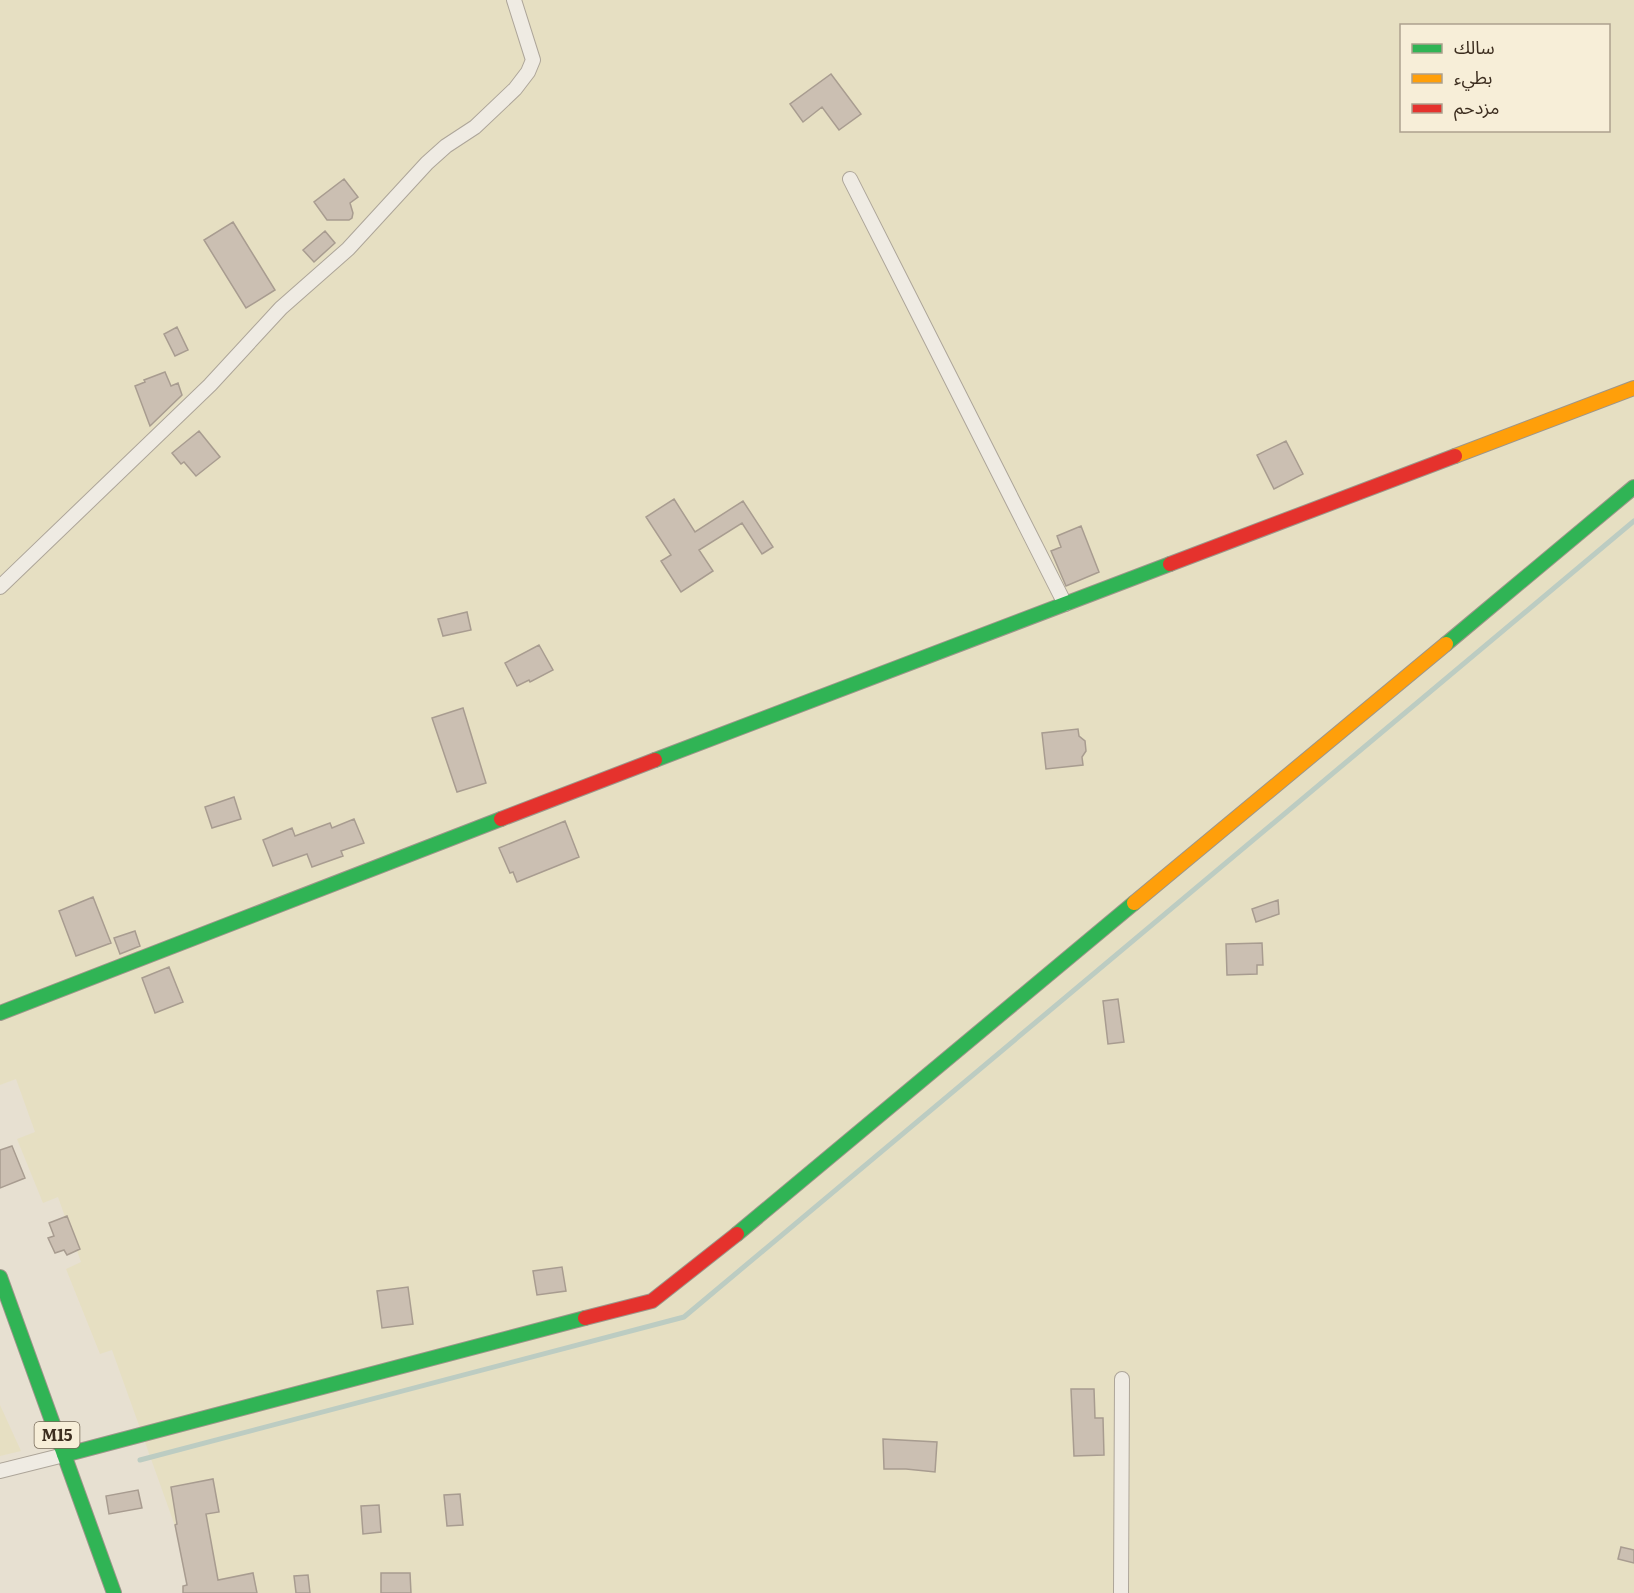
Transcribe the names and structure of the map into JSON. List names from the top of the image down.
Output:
{
  "streets": {
    "main road": ["M15"]
  },
  "legend": ["سالك", "بطيء", "مزدحم"]
}
